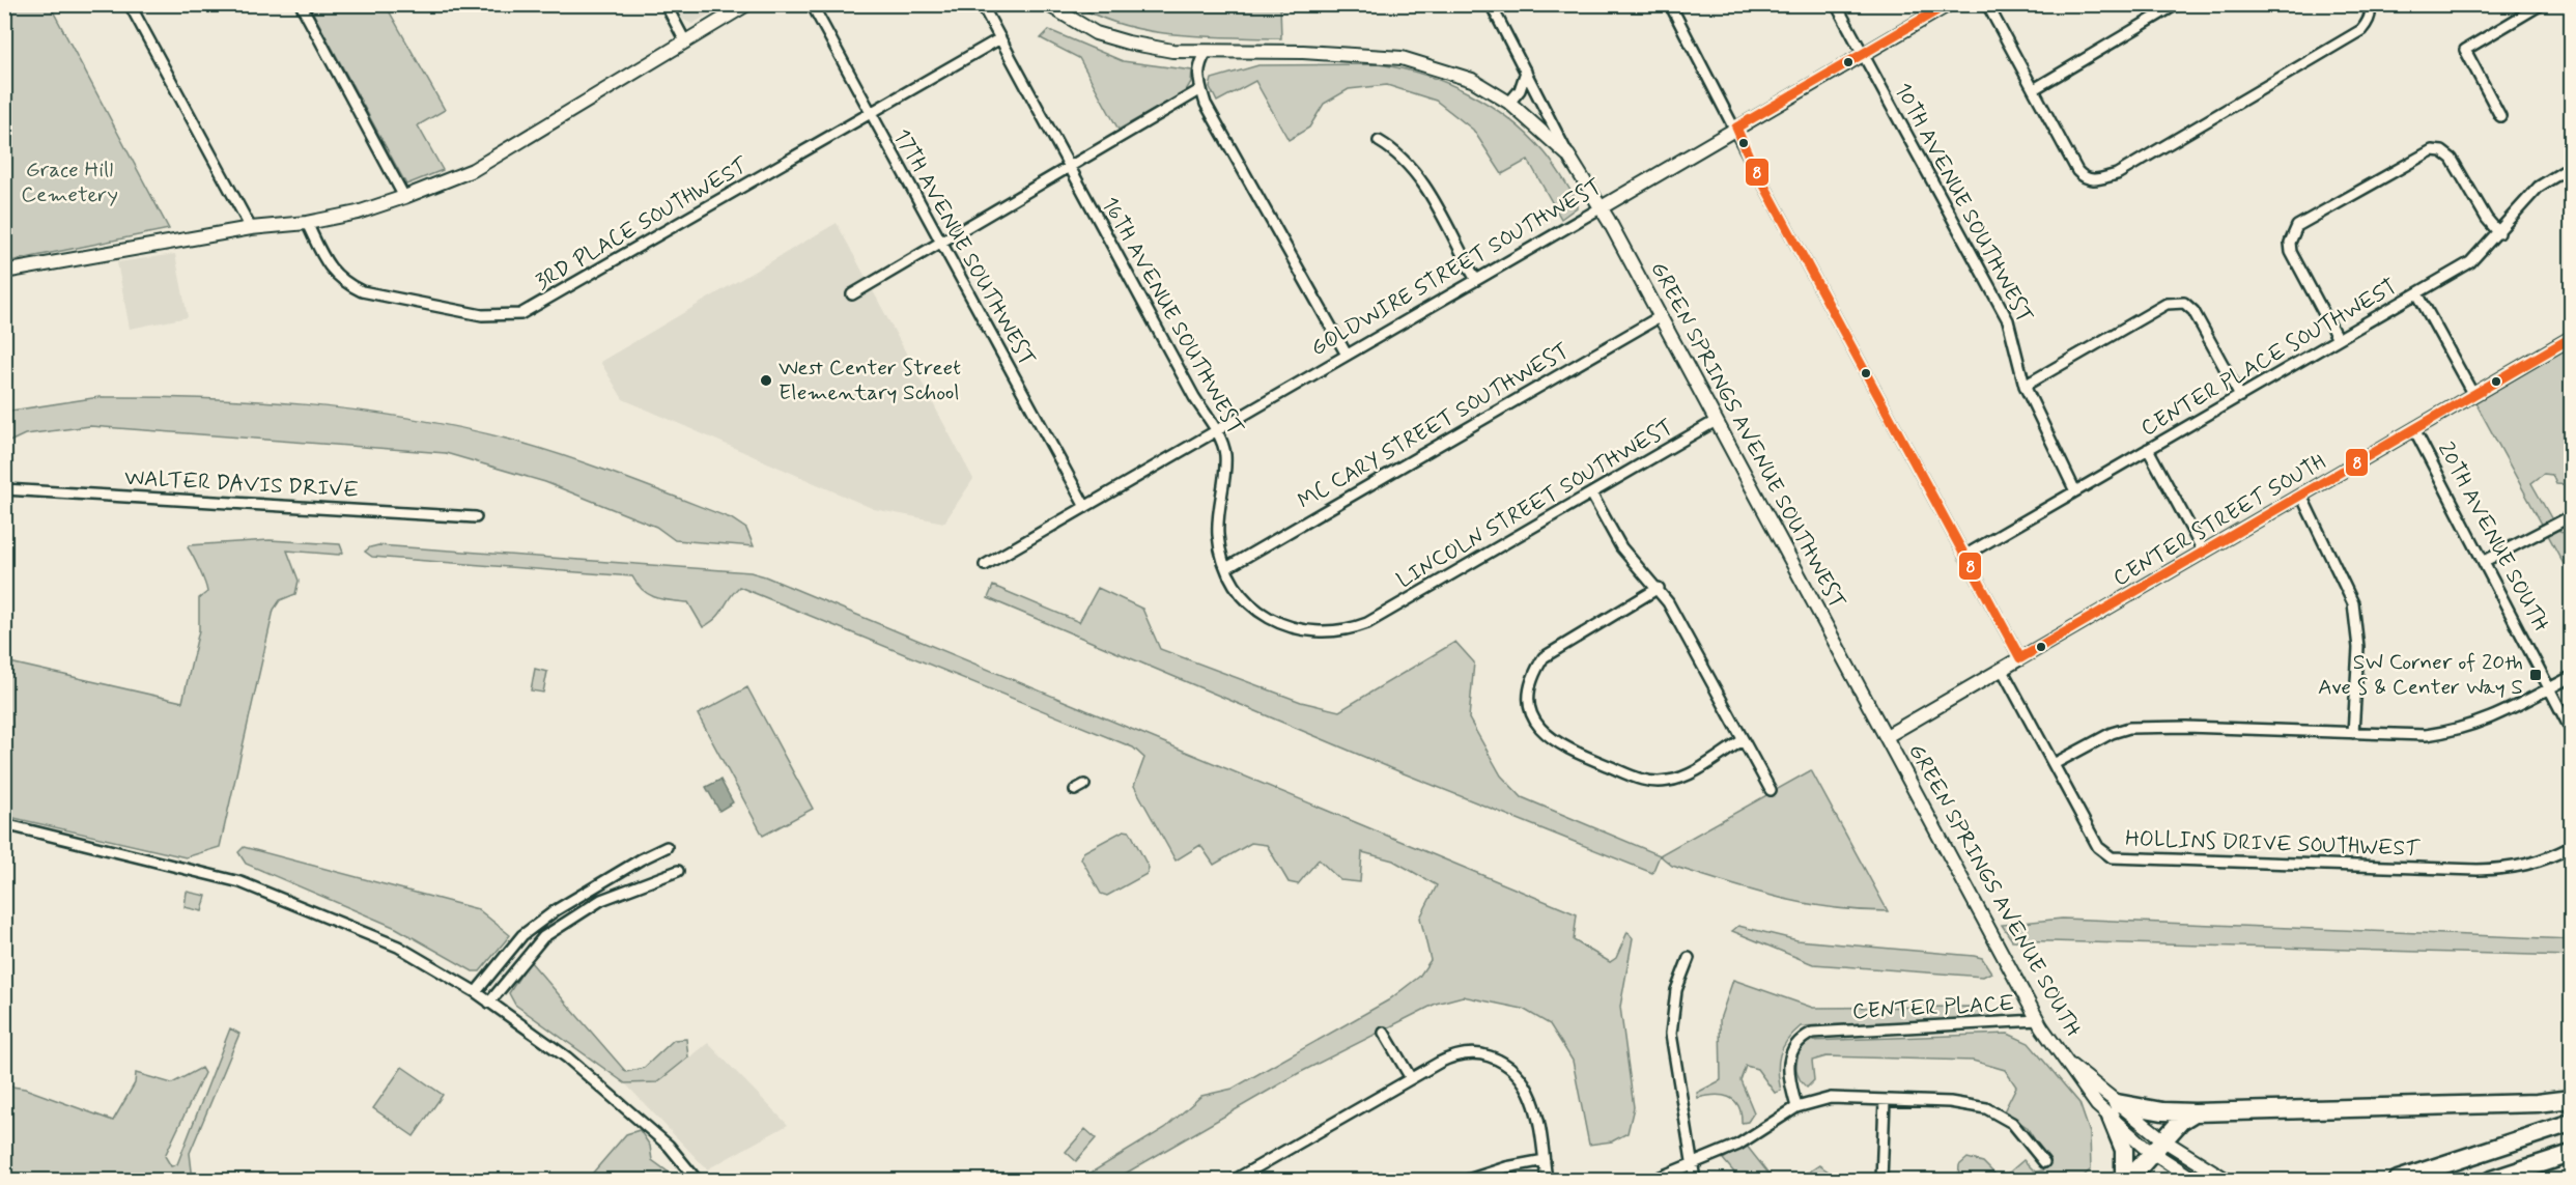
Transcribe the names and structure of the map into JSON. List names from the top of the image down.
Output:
{
  "streets": {
    "main road": [
      "GOLDWIRE STREET SOUTHWEST",
      "GREEN SPRINGS AVENUE SOUTHWEST",
      "CENTER STREET SOUTH",
      "GREEN SPRINGS AVENUE SOUTH"
    ],
    "street": [
      "10TH AVENUE SOUTHWEST",
      "3RD PLACE SOUTHWEST",
      "17TH AVENUE SOUTHWEST",
      "16TH AVENUE SOUTHWEST",
      "CENTER PLACE SOUTHWEST",
      "MC CARY STREET SOUTHWEST",
      "WALTER DAVIS DRIVE",
      "LINCOLN STREET SOUTHWEST",
      "20TH AVENUE SOUTH",
      "HOLLINS DRIVE SOUTHWEST",
      "CENTER PLACE"
    ]
  },
  "crossings": [
    ["10TH AVENUE SOUTHWEST", "GOLDWIRE STREET SOUTHWEST"],
    ["10TH AVENUE SOUTHWEST", "CENTER PLACE SOUTHWEST"],
    ["3RD PLACE SOUTHWEST", "17TH AVENUE SOUTHWEST"],
    ["3RD PLACE SOUTHWEST", "16TH AVENUE SOUTHWEST"],
    ["17TH AVENUE SOUTHWEST", "GOLDWIRE STREET SOUTHWEST"],
    ["GOLDWIRE STREET SOUTHWEST", "16TH AVENUE SOUTHWEST"],
    ["GOLDWIRE STREET SOUTHWEST", "GREEN SPRINGS AVENUE SOUTHWEST"],
    ["16TH AVENUE SOUTHWEST", "MC CARY STREET SOUTHWEST"],
    ["16TH AVENUE SOUTHWEST", "LINCOLN STREET SOUTHWEST"],
    ["MC CARY STREET SOUTHWEST", "GREEN SPRINGS AVENUE SOUTHWEST"],
    ["GREEN SPRINGS AVENUE SOUTHWEST", "LINCOLN STREET SOUTHWEST"],
    ["GREEN SPRINGS AVENUE SOUTHWEST", "CENTER STREET SOUTH"],
    ["GREEN SPRINGS AVENUE SOUTHWEST", "GREEN SPRINGS AVENUE SOUTH"],
    ["CENTER STREET SOUTH", "20TH AVENUE SOUTH"],
    ["CENTER STREET SOUTH", "HOLLINS DRIVE SOUTHWEST"],
    ["CENTER STREET SOUTH", "GREEN SPRINGS AVENUE SOUTH"],
    ["GREEN SPRINGS AVENUE SOUTH", "CENTER PLACE"]
  ],
  "parks": ["Grace Hill Cemetery"],
  "places": {
    "other": ["West Center Street Elementary School"],
    "transit": ["SW Corner of 20th Ave S & Center Way S"]
  },
  "lines": ["transit line 8"]
}
